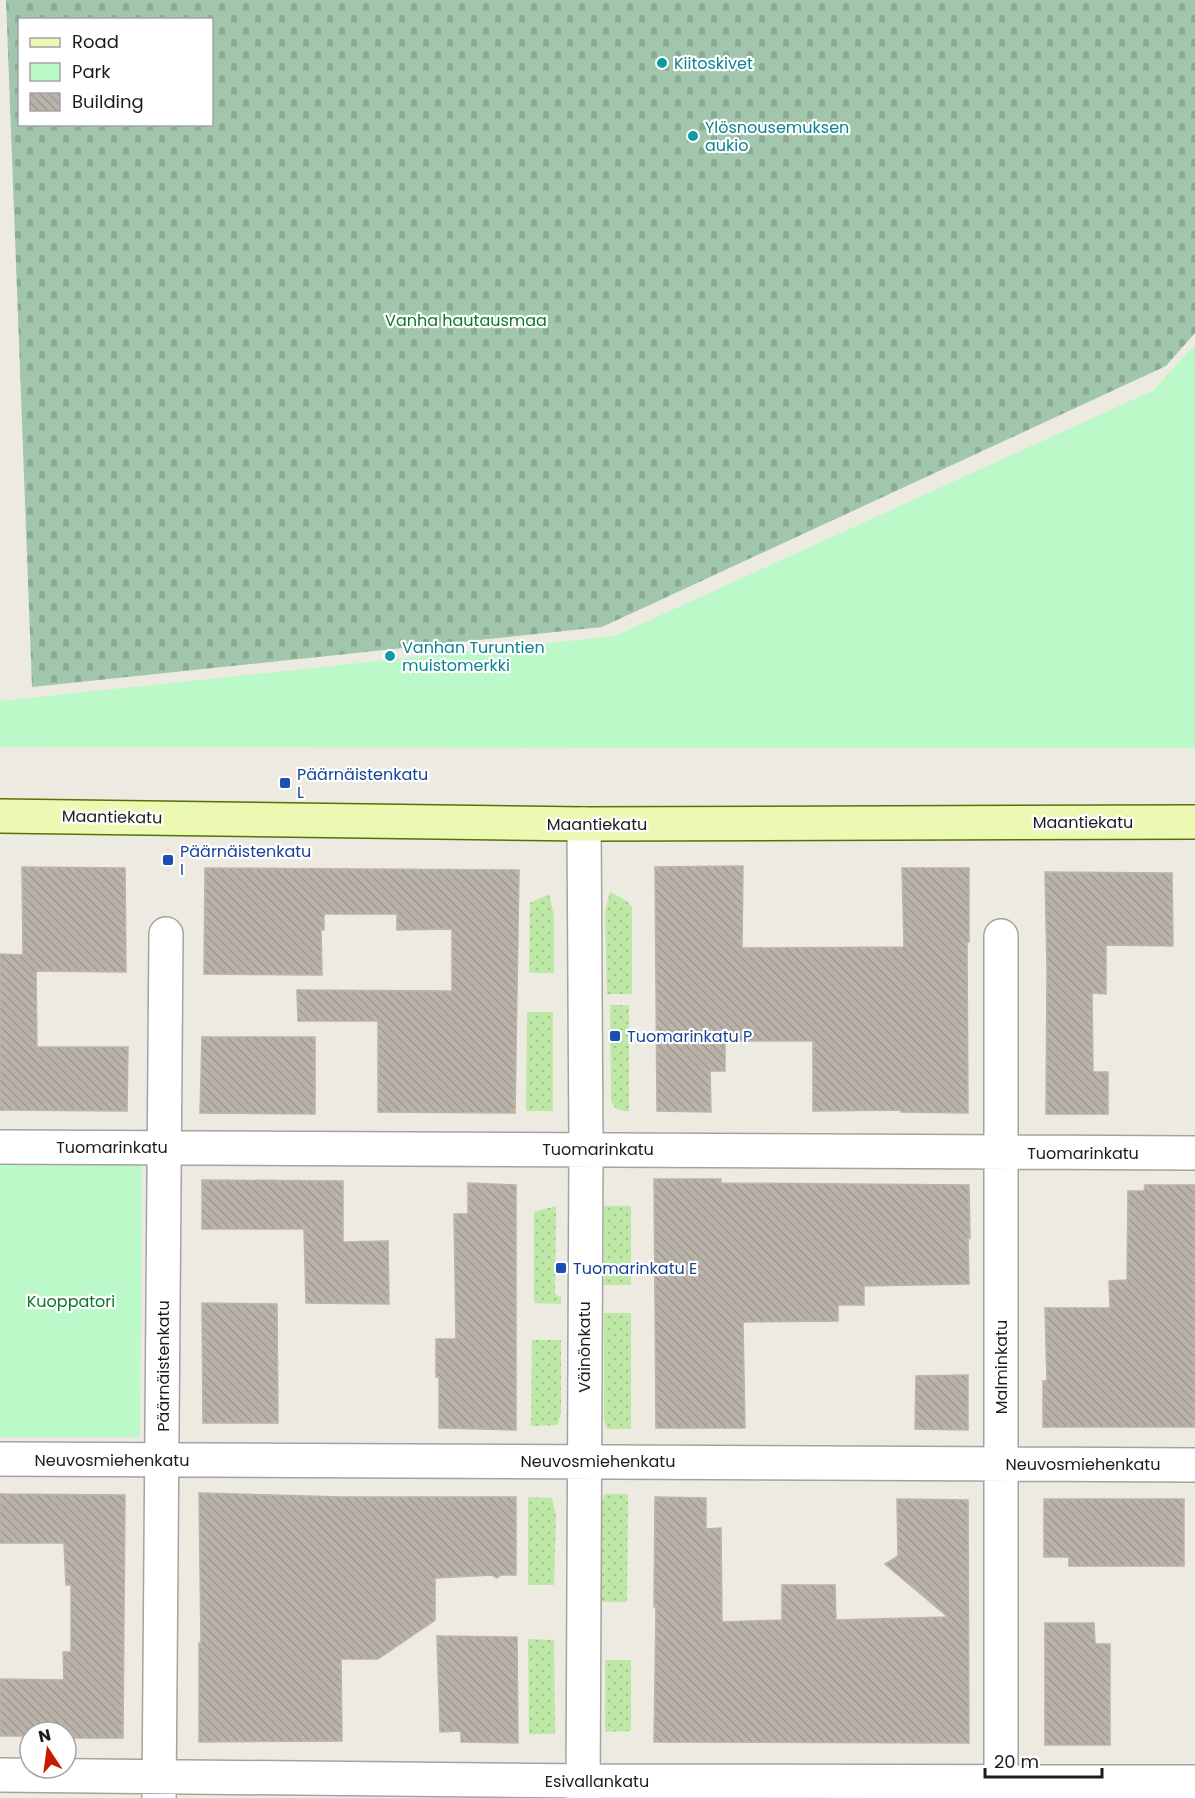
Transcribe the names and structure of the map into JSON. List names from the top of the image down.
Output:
{
  "streets": {
    "main road": ["Maantiekatu"],
    "street": [
      "Tuomarinkatu",
      "Väinönkatu",
      "Päärnäistenkatu",
      "Malminkatu",
      "Neuvosmiehenkatu",
      "Esivallankatu"
    ]
  },
  "crossings": [
    ["Maantiekatu", "Väinönkatu"],
    ["Tuomarinkatu", "Väinönkatu"],
    ["Tuomarinkatu", "Päärnäistenkatu"],
    ["Tuomarinkatu", "Malminkatu"],
    ["Väinönkatu", "Neuvosmiehenkatu"],
    ["Väinönkatu", "Esivallankatu"],
    ["Päärnäistenkatu", "Neuvosmiehenkatu"],
    ["Päärnäistenkatu", "Esivallankatu"],
    ["Malminkatu", "Neuvosmiehenkatu"],
    ["Malminkatu", "Esivallankatu"]
  ],
  "parks": ["Vanha hautausmaa", "Kuoppatori"],
  "places": {
    "other": ["Kiitoskivet", "Ylösnousemuksen aukio", "Vanhan Turuntien muistomerkki"],
    "transit": [
      "Päärnäistenkatu L",
      "Päärnäistenkatu I",
      "Tuomarinkatu P",
      "Tuomarinkatu E"
    ]
  },
  "legend": ["Road", "Park", "Building"],
  "scale_bar": "20 m",
  "north": "top"
}
